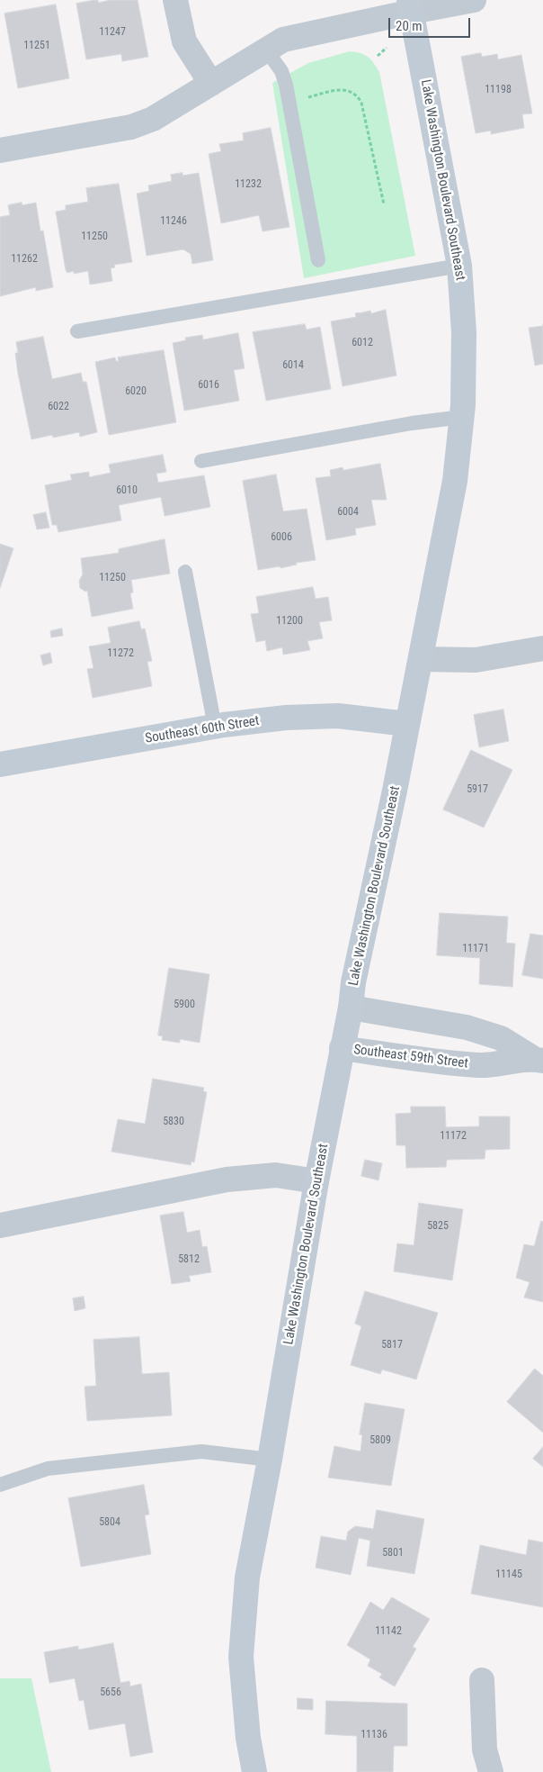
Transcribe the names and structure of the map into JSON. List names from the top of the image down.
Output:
{
  "streets": {
    "main road": ["Lake Washington Boulevard Southeast", "Southeast 60th Street"],
    "street": ["Southeast 59th Street"]
  },
  "crossings": [
    ["Lake Washington Boulevard Southeast", "Southeast 60th Street"],
    ["Lake Washington Boulevard Southeast", "Southeast 59th Street"]
  ],
  "house_numbers": [
    "11247",
    "11251",
    "11198",
    "11232",
    "11246",
    "11250",
    "11262",
    "6012",
    "6014",
    "6016",
    "6020",
    "6022",
    "6010",
    "6004",
    "6006",
    "11250",
    "11200",
    "11272",
    "5917",
    "11171",
    "5900",
    "5830",
    "11172",
    "5825",
    "5812",
    "5817",
    "5809",
    "5804",
    "5801",
    "11145",
    "11142",
    "5656",
    "11136"
  ],
  "scale_bar": "20 m"
}
